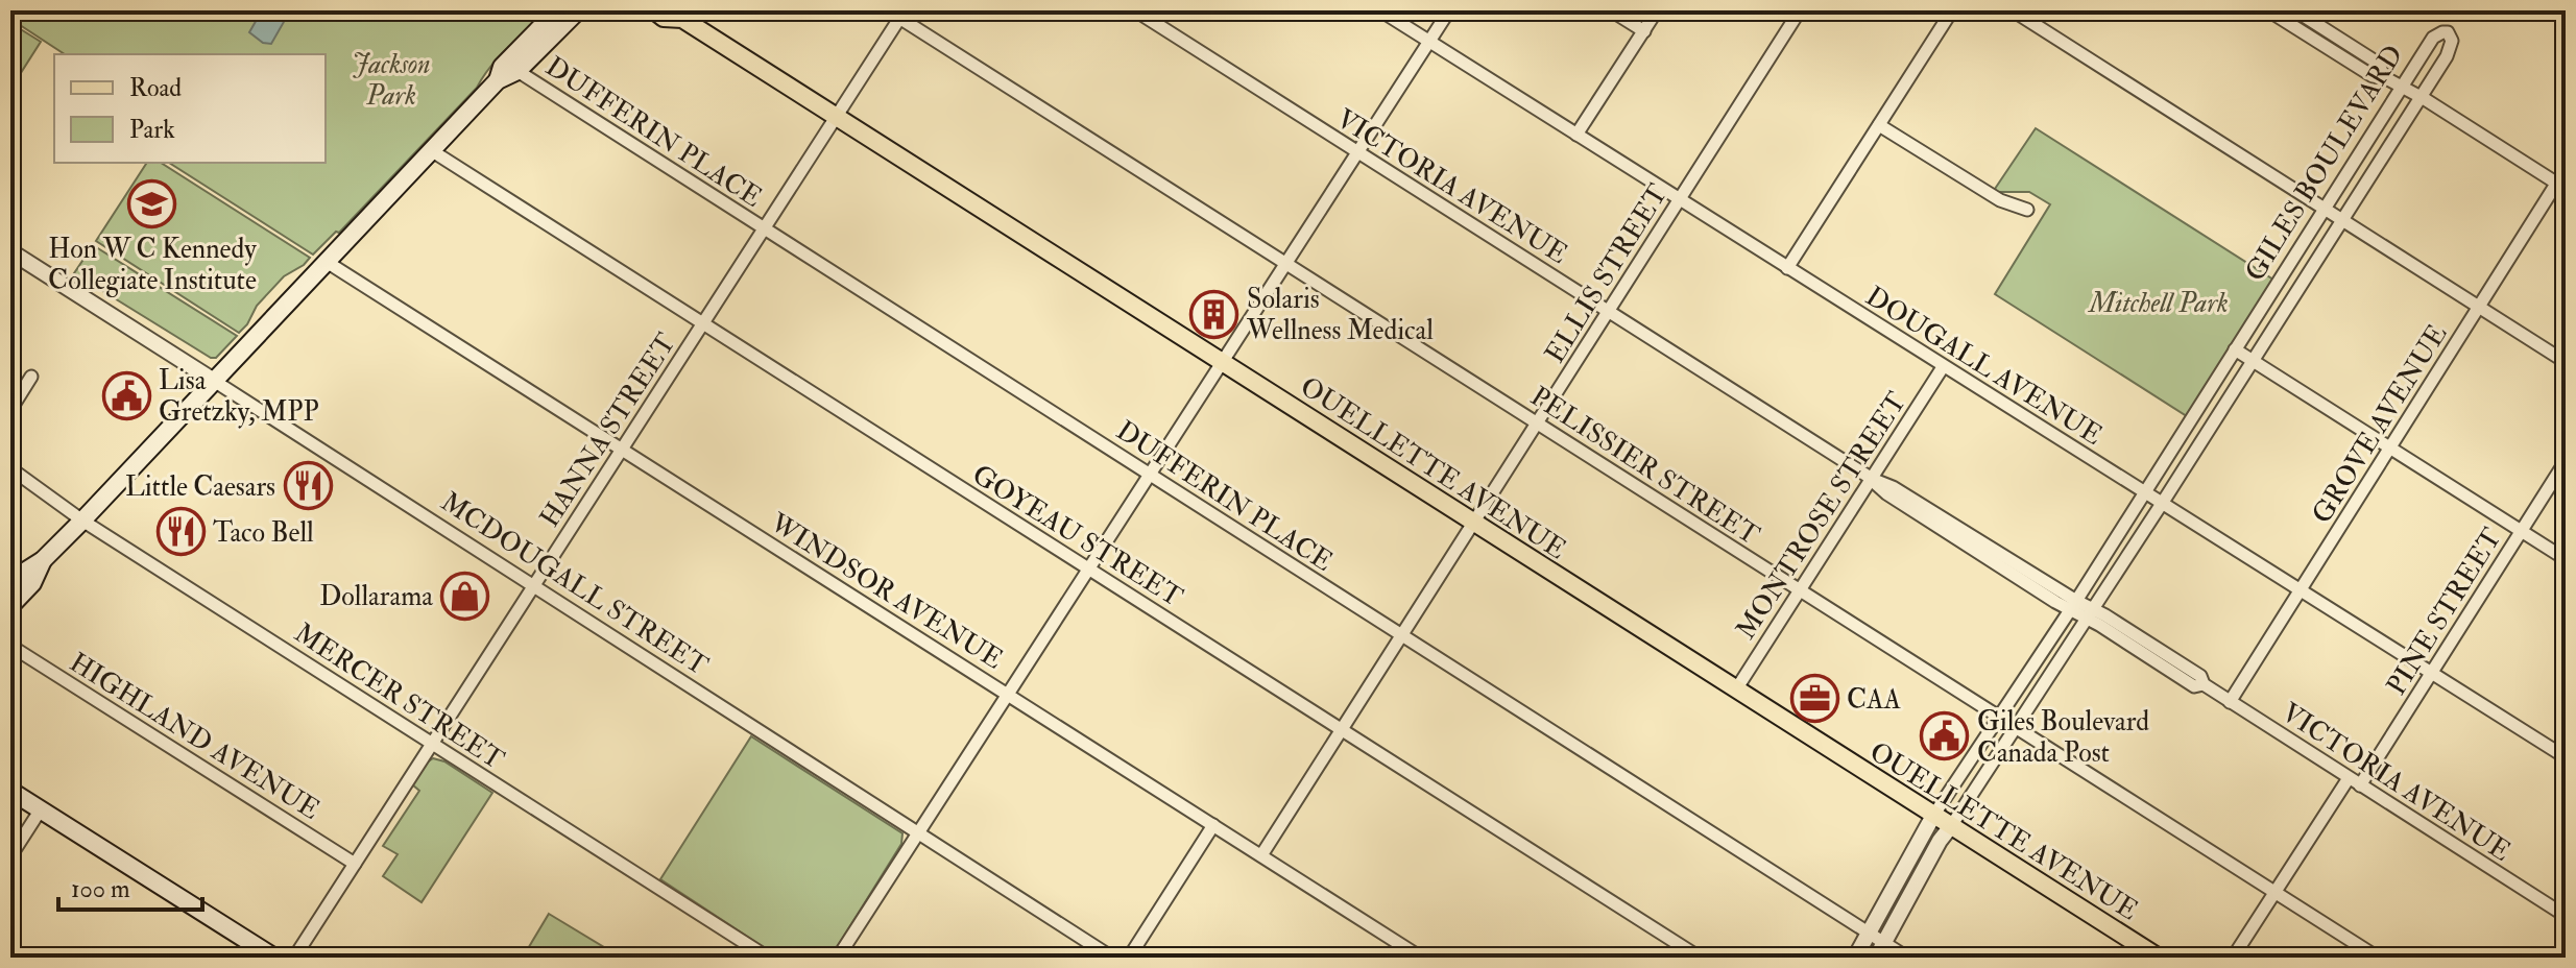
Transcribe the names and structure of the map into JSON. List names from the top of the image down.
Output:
{
  "streets": {
    "main road": ["OUELLETTE AVENUE"],
    "street": [
      "DUFFERIN PLACE",
      "GILES BOULEVARD",
      "VICTORIA AVENUE",
      "ELLIS STREET",
      "DOUGALL AVENUE",
      "GROVE AVENUE",
      "HANNA STREET",
      "PELISSIER STREET",
      "MONTROSE STREET",
      "GOYEAU STREET",
      "MCDOUGALL STREET",
      "WINDSOR AVENUE",
      "PINE STREET",
      "MERCER STREET",
      "HIGHLAND AVENUE"
    ]
  },
  "crossings": [
    ["DUFFERIN PLACE", "GILES BOULEVARD"],
    ["DUFFERIN PLACE", "ELLIS STREET"],
    ["DUFFERIN PLACE", "HANNA STREET"],
    ["GILES BOULEVARD", "VICTORIA AVENUE"],
    ["GILES BOULEVARD", "DOUGALL AVENUE"],
    ["GILES BOULEVARD", "PELISSIER STREET"],
    ["GILES BOULEVARD", "OUELLETTE AVENUE"],
    ["VICTORIA AVENUE", "ELLIS STREET"],
    ["VICTORIA AVENUE", "GROVE AVENUE"],
    ["VICTORIA AVENUE", "MONTROSE STREET"],
    ["VICTORIA AVENUE", "PINE STREET"],
    ["ELLIS STREET", "DOUGALL AVENUE"],
    ["ELLIS STREET", "PELISSIER STREET"],
    ["ELLIS STREET", "OUELLETTE AVENUE"],
    ["ELLIS STREET", "GOYEAU STREET"],
    ["ELLIS STREET", "WINDSOR AVENUE"],
    ["DOUGALL AVENUE", "GROVE AVENUE"],
    ["DOUGALL AVENUE", "MONTROSE STREET"],
    ["DOUGALL AVENUE", "PINE STREET"],
    ["HANNA STREET", "PELISSIER STREET"],
    ["HANNA STREET", "OUELLETTE AVENUE"],
    ["HANNA STREET", "GOYEAU STREET"],
    ["HANNA STREET", "MCDOUGALL STREET"],
    ["HANNA STREET", "WINDSOR AVENUE"],
    ["HANNA STREET", "MERCER STREET"],
    ["HANNA STREET", "HIGHLAND AVENUE"],
    ["PELISSIER STREET", "MONTROSE STREET"],
    ["PELISSIER STREET", "PINE STREET"],
    ["OUELLETTE AVENUE", "MONTROSE STREET"]
  ],
  "parks": ["Jackson Park", "Mitchell Park"],
  "places": {
    "school or university": ["Hon W C Kennedy Collegiate Institute"],
    "building": ["Solaris Wellness Medical"],
    "public building": ["Lisa Gretzky, MPP", "Giles Boulevard Canada Post"],
    "restaurant": ["Little Caesars", "Taco Bell"],
    "shop": ["Dollarama"],
    "office": ["CAA"]
  },
  "legend": ["Road", "Park"],
  "scale_bar": "100 m"
}
